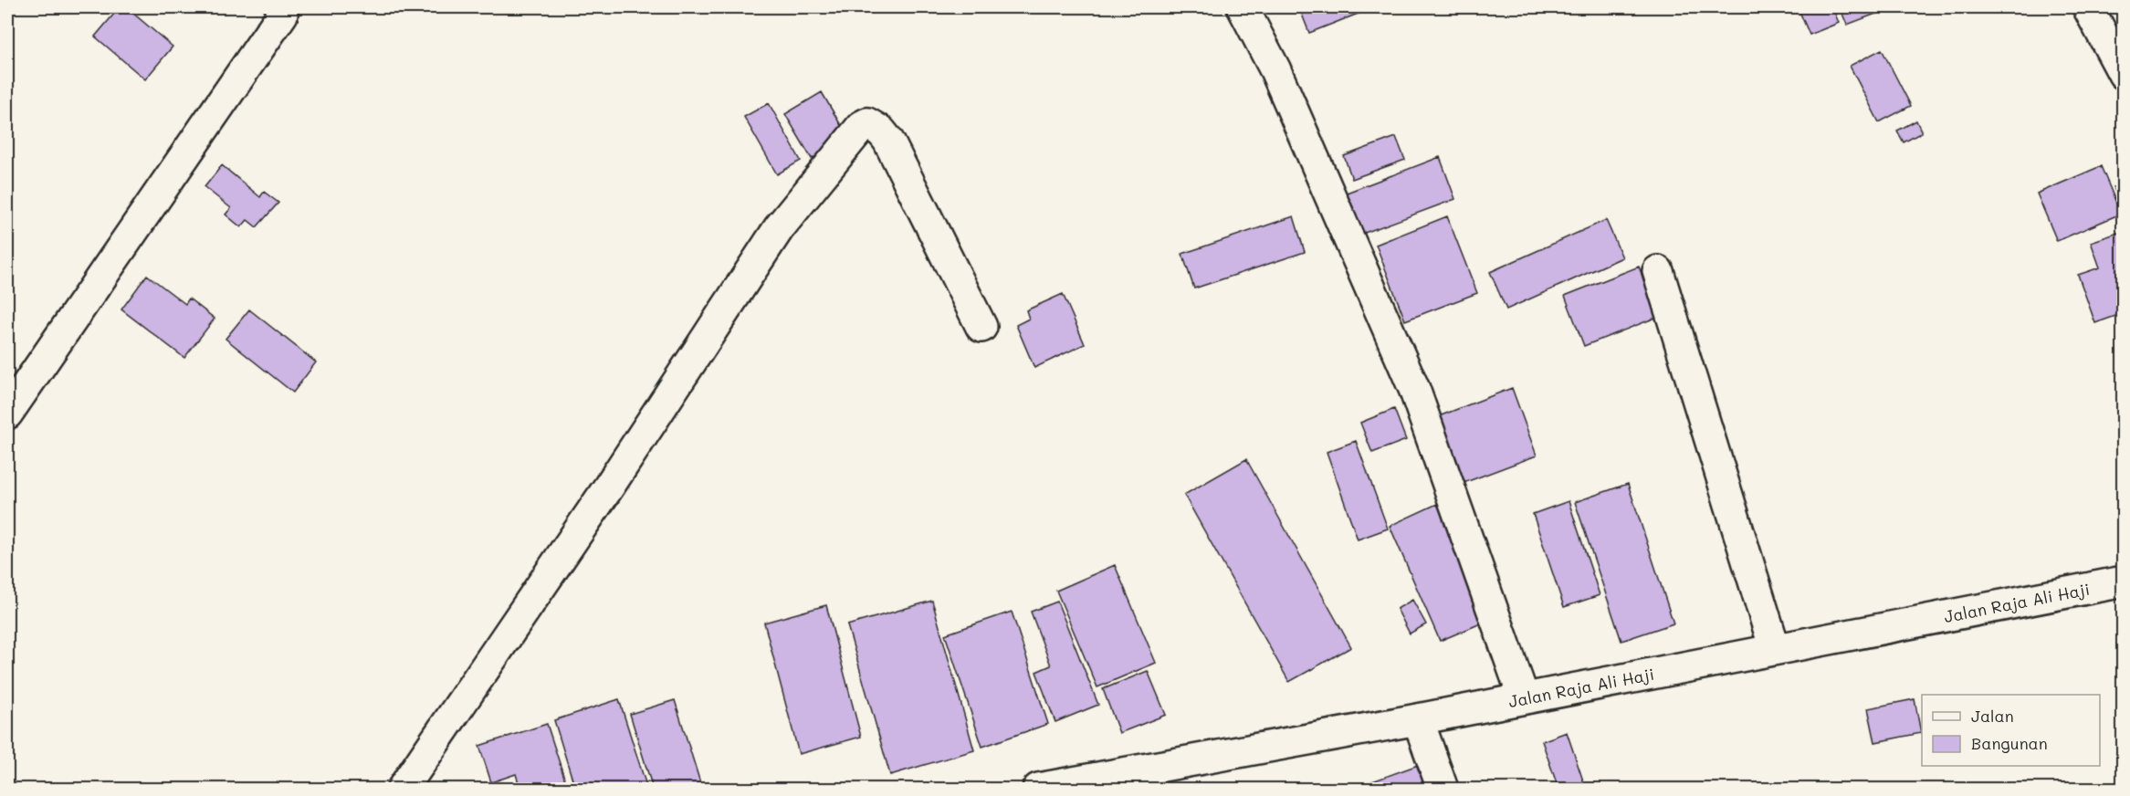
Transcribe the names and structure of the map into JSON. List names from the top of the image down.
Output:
{
  "streets": {
    "street": ["Jalan Raja Ali Haji"]
  },
  "legend": ["Jalan", "Bangunan"]
}
